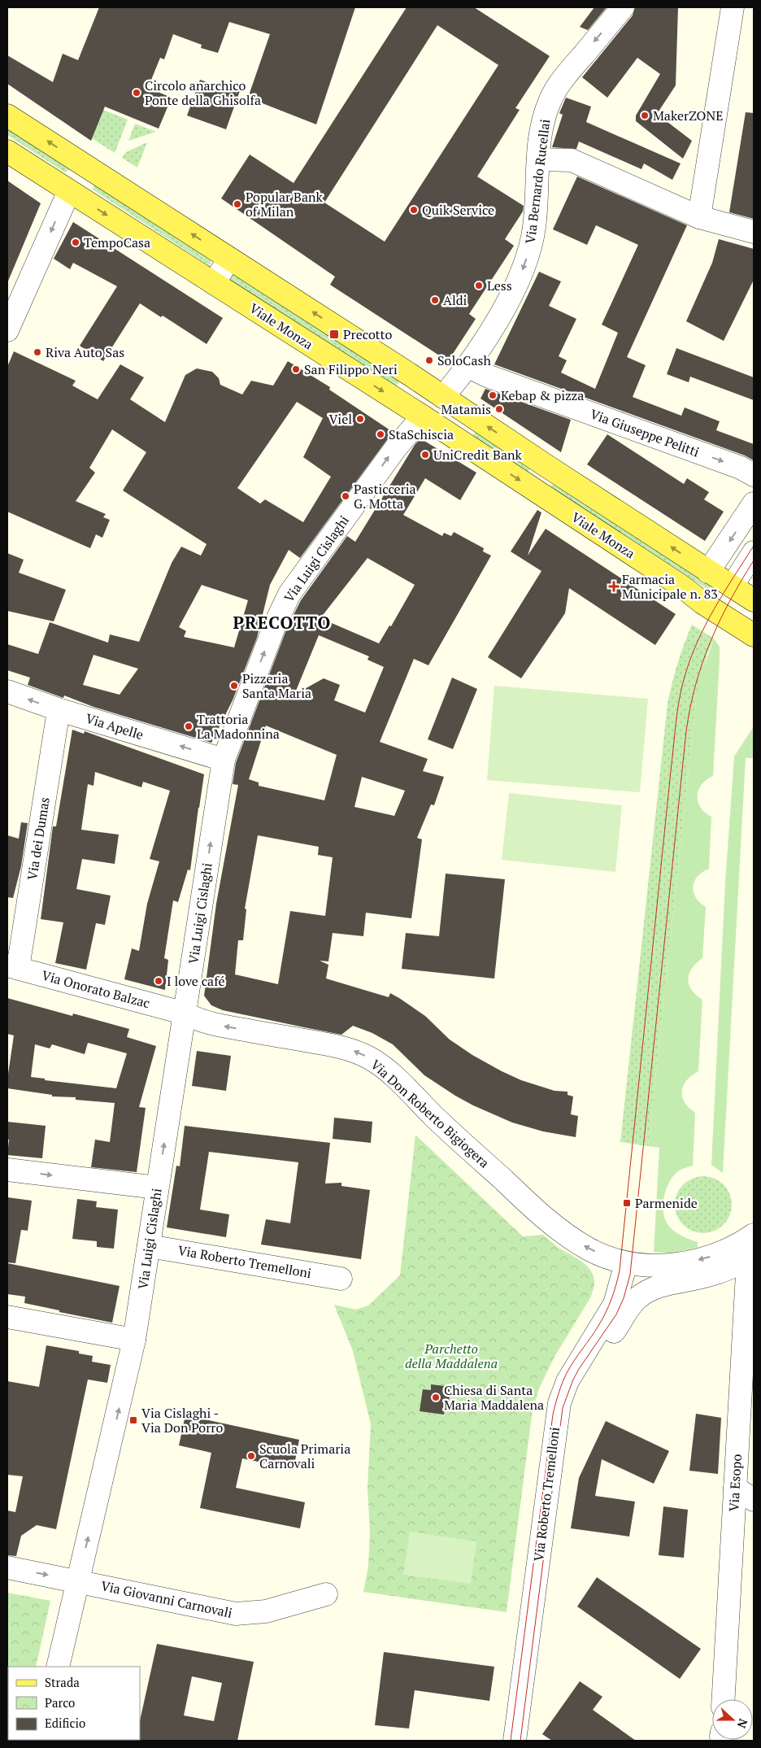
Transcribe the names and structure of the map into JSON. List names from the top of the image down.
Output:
{
  "streets": {
    "main road": ["Viale Monza"],
    "street": [
      "Via Bernardo Rucellai",
      "Via Giuseppe Pelitti",
      "Via Luigi Cislaghi",
      "Via Apelle",
      "Via dei Dumas",
      "Via Onorato Balzac",
      "Via Don Roberto Bigiogera",
      "Via Roberto Tremelloni",
      "Via Esopo",
      "Via Giovanni Carnovali"
    ]
  },
  "crossings": [
    ["Via Bernardo Rucellai", "Viale Monza"],
    ["Via Bernardo Rucellai", "Via Giuseppe Pelitti"],
    ["Viale Monza", "Via Luigi Cislaghi"],
    ["Via Luigi Cislaghi", "Via Apelle"],
    ["Via Luigi Cislaghi", "Via Onorato Balzac"],
    ["Via Luigi Cislaghi", "Via Don Roberto Bigiogera"],
    ["Via Luigi Cislaghi", "Via Roberto Tremelloni"],
    ["Via Luigi Cislaghi", "Via Giovanni Carnovali"],
    ["Via Apelle", "Via dei Dumas"],
    ["Via dei Dumas", "Via Onorato Balzac"],
    ["Via Onorato Balzac", "Via Don Roberto Bigiogera"],
    ["Via Don Roberto Bigiogera", "Via Roberto Tremelloni"]
  ],
  "one_way": [
    "Via Giuseppe Pelitti",
    "Via Luigi Cislaghi",
    "Via Apelle",
    "Via Don Roberto Bigiogera"
  ],
  "districts": ["PRECOTTO"],
  "parks": ["Parchetto della Maddalena"],
  "places": {
    "other": [
      "Circolo anarchico Ponte della Ghisolfa",
      "MakerZONE",
      "Popular Bank of Milan",
      "Quik Service",
      "TempoCasa",
      "Less",
      "Aldi",
      "Riva Auto Sas",
      "SoloCash",
      "San Filippo Neri",
      "Kebap & pizza",
      "Matamis",
      "Viel",
      "StaSchiscia",
      "UniCredit Bank",
      "Pasticceria G. Motta",
      "Pizzeria Santa Maria",
      "Trattoria La Madonnina",
      "I love café",
      "Chiesa di Santa Maria Maddalena",
      "Scuola Primaria Carnovali"
    ],
    "transit": ["Precotto", "Parmenide", "Via Cislaghi - Via Don Porro"],
    "health": ["Farmacia Municipale n. 83"]
  },
  "legend": ["Strada", "Parco", "Edificio"],
  "north": "right"
}
